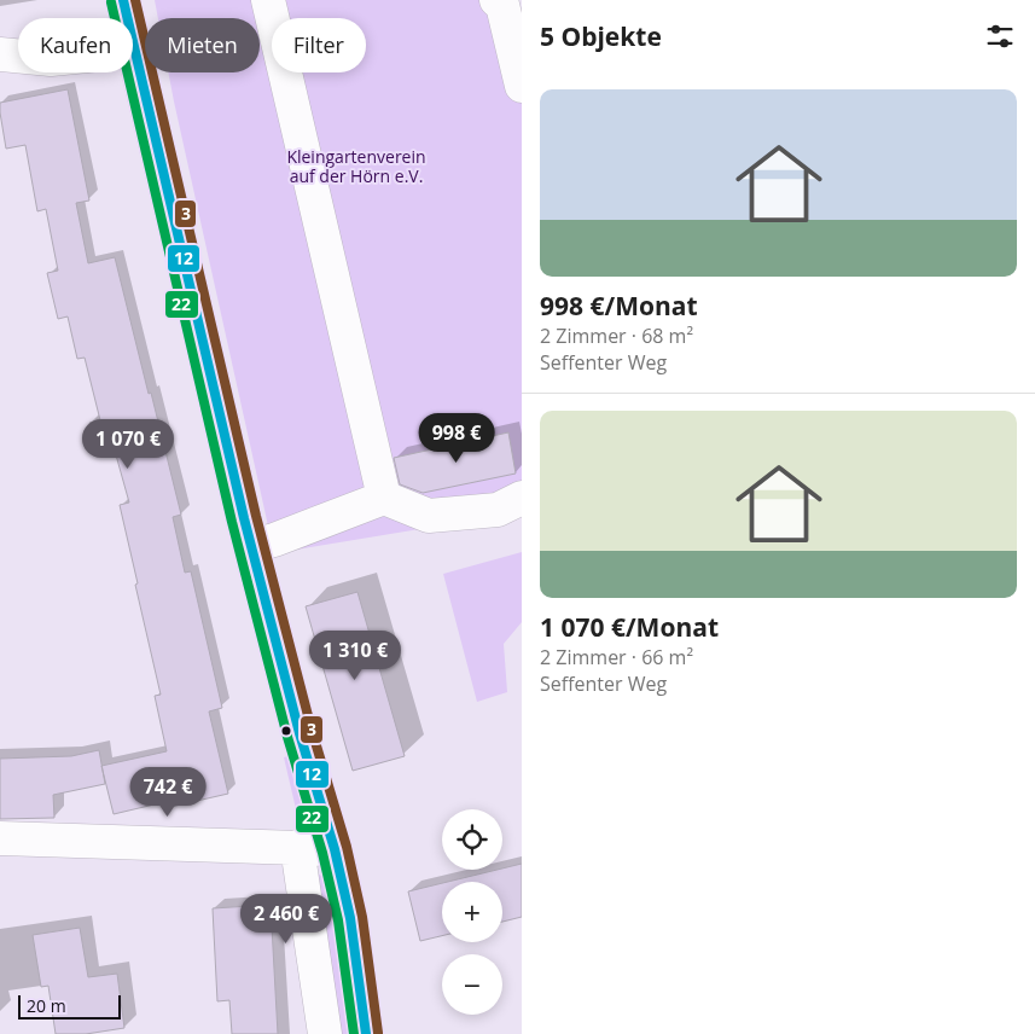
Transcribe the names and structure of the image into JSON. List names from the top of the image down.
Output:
{
  "parks": ["Kleingartenverein auf der Hörn e.V."],
  "lines": ["transit line 12", "transit line 3", "transit line 22"],
  "scale_bar": "20 m",
  "page": {
    "heading": "5 Objekte",
    "chip": ["Kaufen", "Mieten", "Filter"],
    "list": [
      {
        "name": "998 €/Monat",
        "note": "2 Zimmer · 68 m² · Seffenter Weg"
      },
      {
        "name": "1 070 €/Monat",
        "note": "2 Zimmer · 66 m² · Seffenter Weg"
      }
    ],
    "price": [
      "998 €",
      "1 070 €",
      "1 310 €",
      "742 €",
      "2 460 €"
    ],
    "map_buttons": ["+", "−"],
    "scale": "20 m"
  }
}
